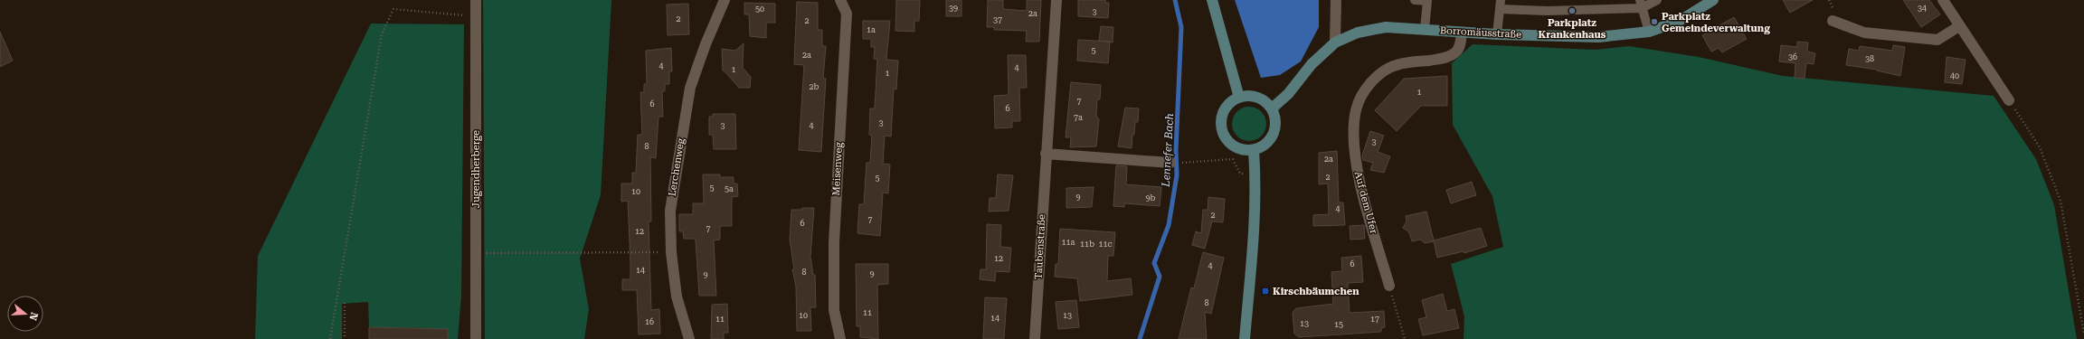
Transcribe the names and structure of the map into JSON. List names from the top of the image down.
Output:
{
  "streets": {
    "street": [
      "Borromäusstraße",
      "Lerchenweg",
      "Jugendherberge",
      "Meisenweg",
      "Auf dem Ufer",
      "Taubenstraße"
    ]
  },
  "crossings": [
    ["Borromäusstraße", "Auf dem Ufer"]
  ],
  "water": ["Lennefer Bach"],
  "places": {
    "other": ["Parkplatz Krankenhaus", "Parkplatz Gemeindeverwaltung"],
    "transit": ["Kirschbäumchen"]
  },
  "house_numbers": [
    "39",
    "34",
    "50",
    "3",
    "2a",
    "2",
    "37",
    "2",
    "1a",
    "5",
    "2a",
    "36",
    "38",
    "4",
    "4",
    "1",
    "1",
    "40",
    "2b",
    "1",
    "7",
    "6",
    "6",
    "7a",
    "3",
    "3",
    "4",
    "3",
    "8",
    "2a",
    "2",
    "5",
    "5",
    "5a",
    "10",
    "9",
    "9b",
    "4",
    "2",
    "7",
    "6",
    "7",
    "12",
    "11a",
    "11b",
    "11c",
    "12",
    "6",
    "4",
    "14",
    "8",
    "9",
    "9",
    "8",
    "11",
    "10",
    "13",
    "14",
    "11",
    "17",
    "16",
    "13",
    "15"
  ],
  "north": "right"
}
